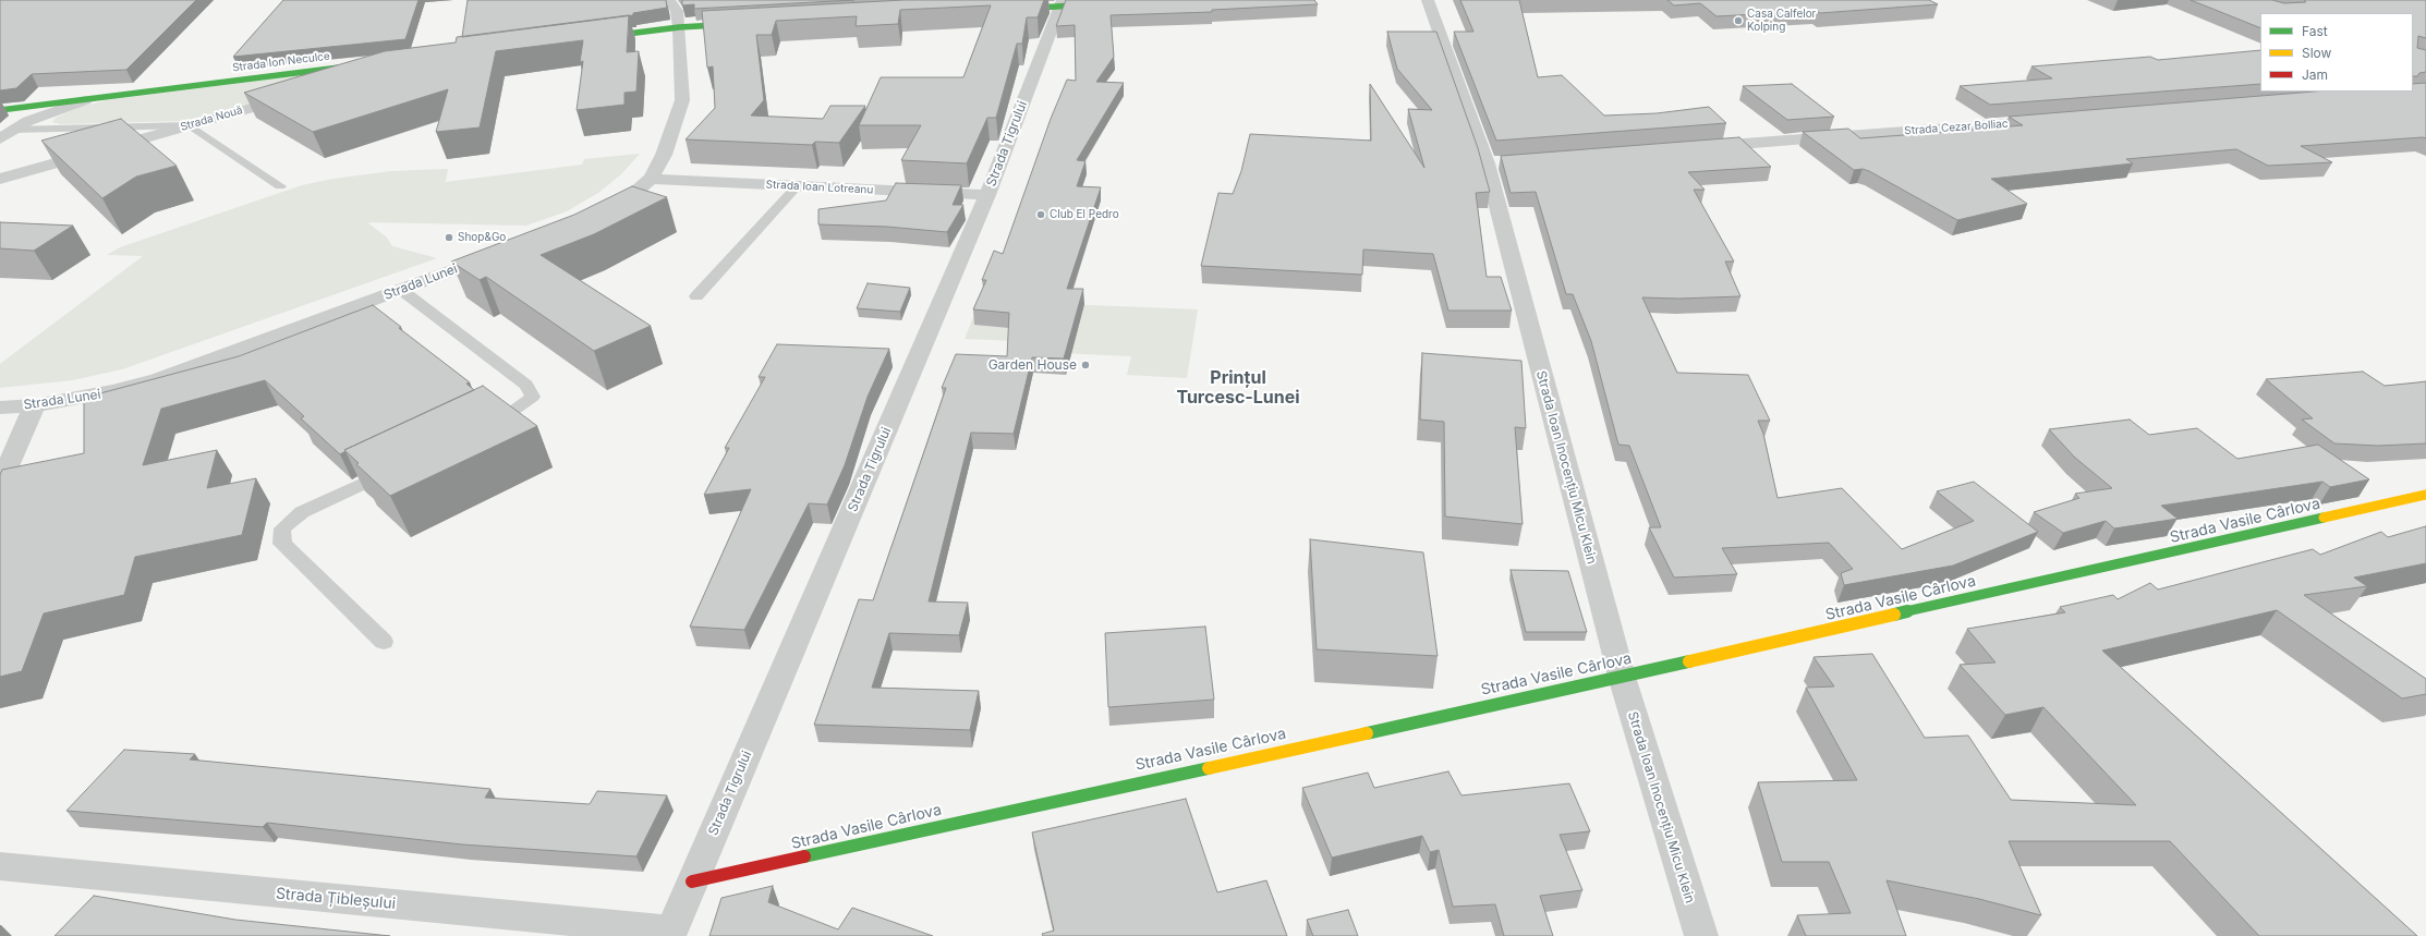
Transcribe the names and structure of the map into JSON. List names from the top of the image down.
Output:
{
  "streets": {
    "street": [
      "Strada Ion Neculce",
      "Strada Nouă",
      "Strada Cezar Bolliac",
      "Strada Tigrului",
      "Strada Ioan Lotreanu",
      "Strada Lunei",
      "Strada Ioan Inocențiu Micu Klein",
      "Strada Vasile Cârlova",
      "Strada Țibleșului"
    ]
  },
  "crossings": [
    ["Strada Ion Neculce", "Strada Nouă"],
    ["Strada Tigrului", "Strada Ioan Lotreanu"],
    ["Strada Tigrului", "Strada Vasile Cârlova"],
    ["Strada Tigrului", "Strada Țibleșului"],
    ["Strada Ioan Inocențiu Micu Klein", "Strada Vasile Cârlova"]
  ],
  "districts": ["Prințul Turcesc-Lunei"],
  "places": [
    "Casa Calfelor Kolping",
    "Club El Pedro",
    "Shop&Go",
    "Garden House"
  ],
  "legend": ["Fast", "Slow", "Jam"]
}
